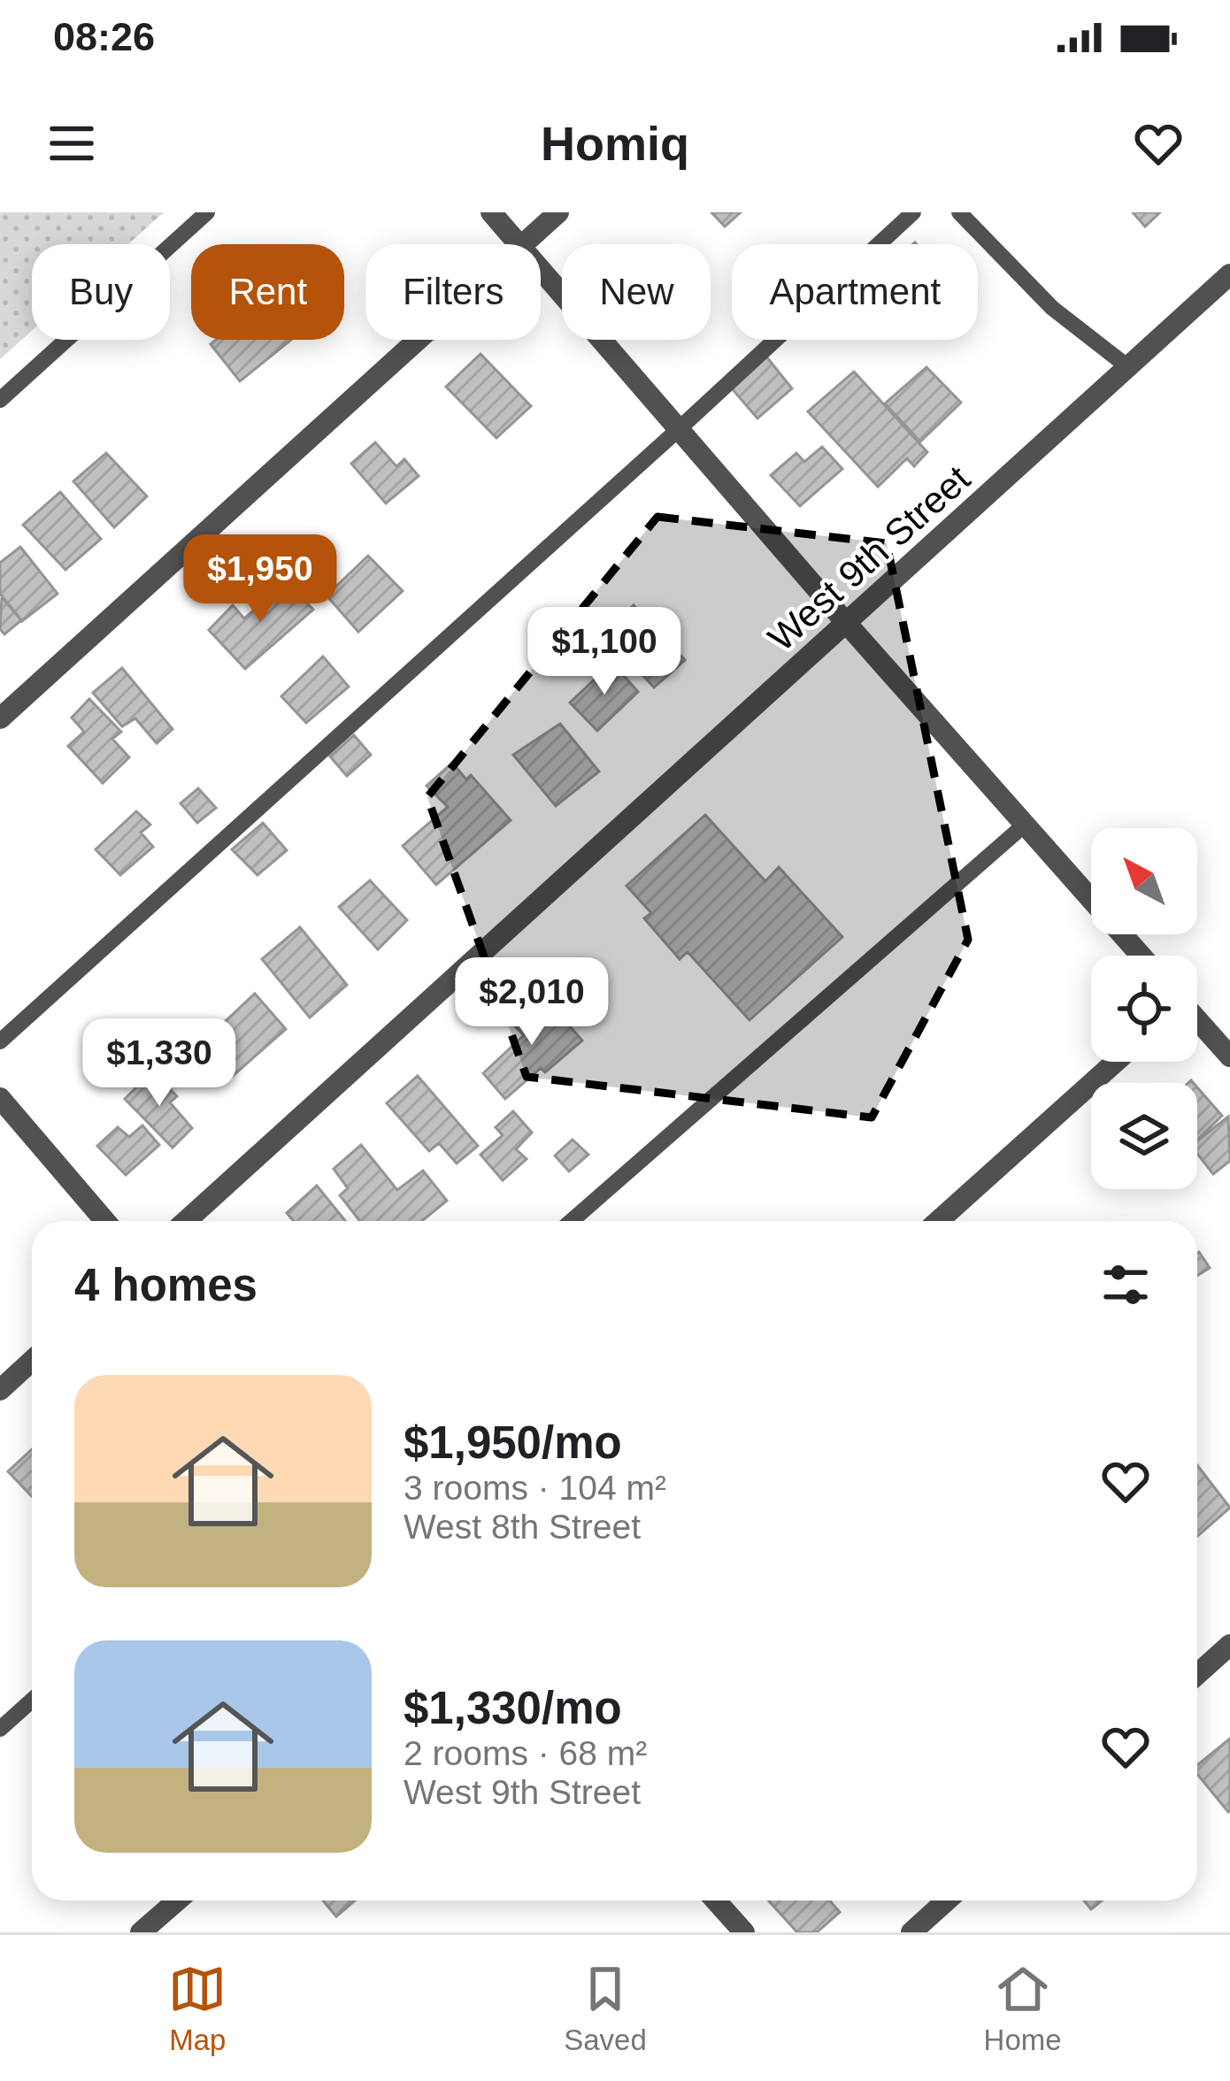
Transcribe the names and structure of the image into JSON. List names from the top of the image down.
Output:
{
  "streets": {
    "street": ["West 9th Street"]
  },
  "north": "top left",
  "page": {
    "status": "08:26",
    "header": "Homiq",
    "chip": [
      "Buy",
      "Rent",
      "Filters",
      "New",
      "Apartment"
    ],
    "price": [
      "$1,950",
      "$1,100",
      "$2,010",
      "$1,330"
    ],
    "heading": "4 homes",
    "list": [
      {
        "name": "$1,950/mo",
        "note": "3 rooms · 104 m² · West 8th Street"
      },
      {
        "name": "$1,330/mo",
        "note": "2 rooms · 68 m² · West 9th Street"
      }
    ],
    "tabs": ["Map", "Saved", "Home"]
  }
}
